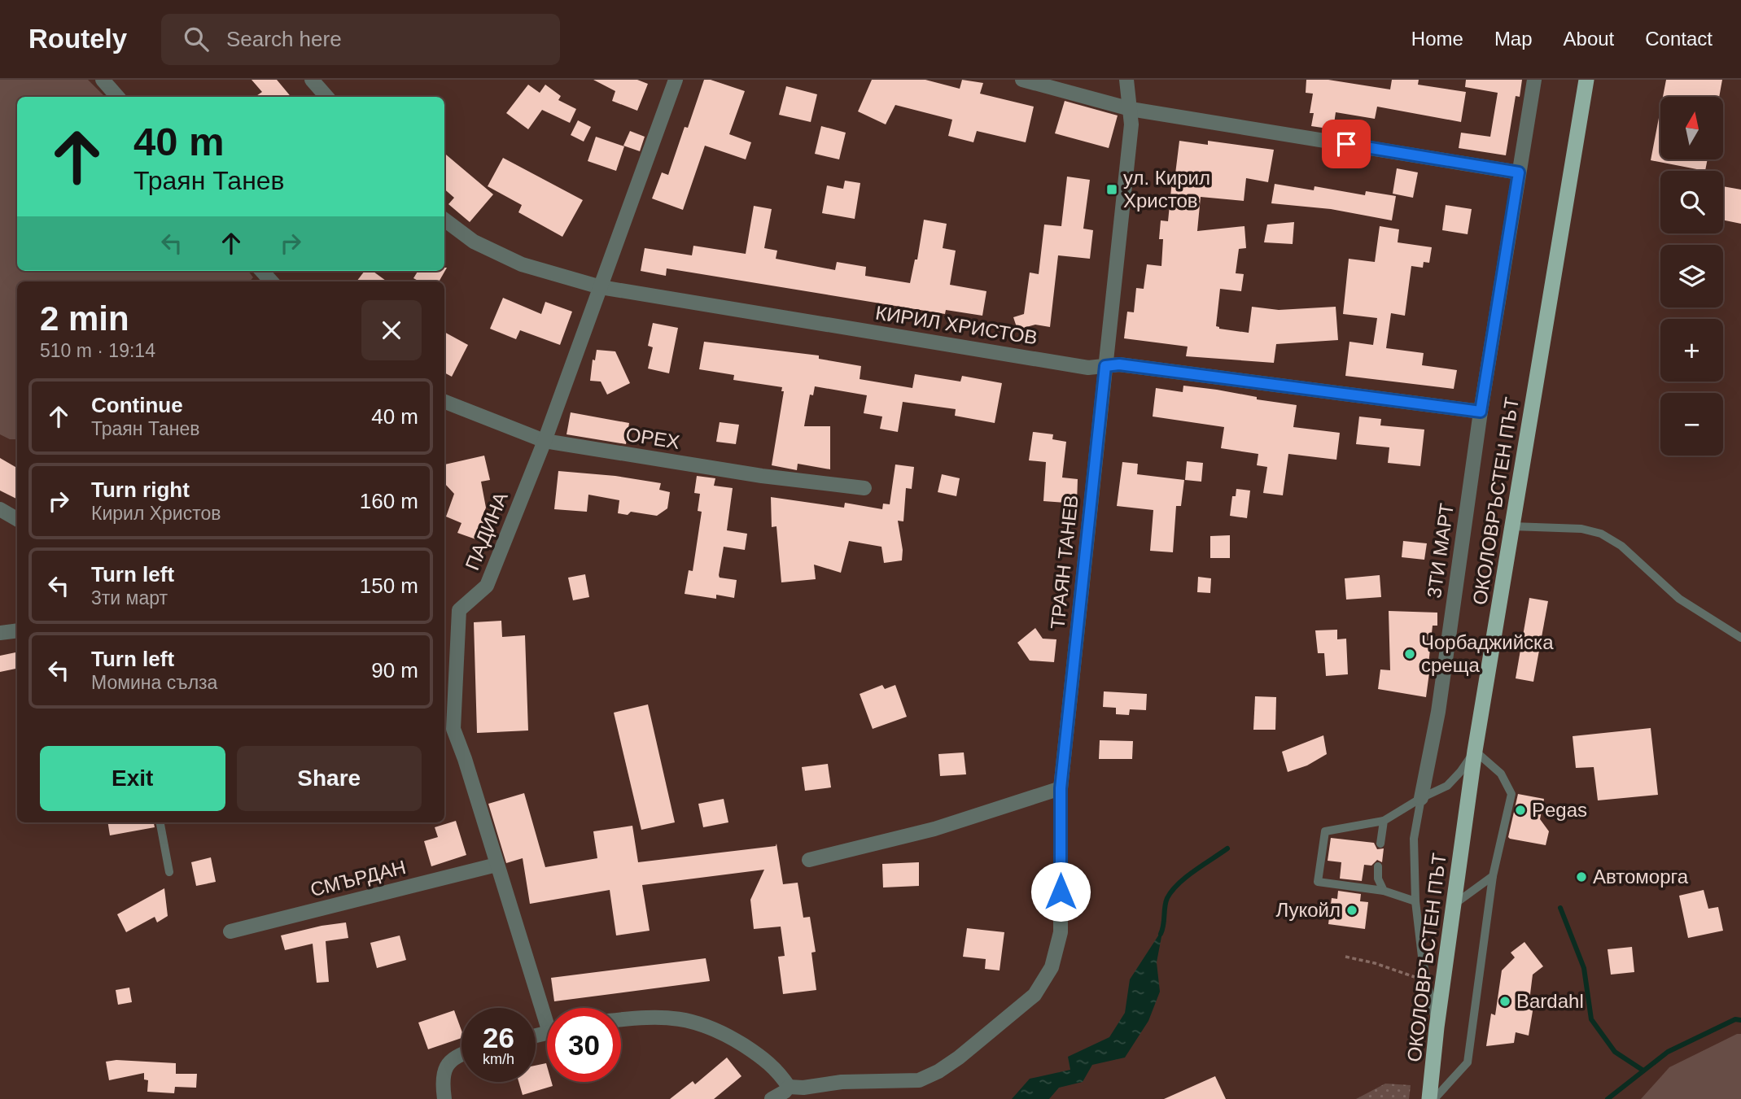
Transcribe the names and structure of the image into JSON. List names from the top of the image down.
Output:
{
  "streets": {
    "highway": ["ОКОЛОВРЪСТЕН ПЪТ"],
    "street": [
      "КИРИЛ ХРИСТОВ",
      "ОРЕХ",
      "ПАДИНА",
      "3ТИ МАРТ",
      "ТРАЯН ТАНЕВ",
      "СМЪРДАН"
    ]
  },
  "crossings": [
    ["КИРИЛ ХРИСТОВ", "ПАДИНА"],
    ["КИРИЛ ХРИСТОВ", "3ТИ МАРТ"],
    ["КИРИЛ ХРИСТОВ", "ТРАЯН ТАНЕВ"],
    ["ОРЕХ", "ПАДИНА"],
    ["ОКОЛОВРЪСТЕН ПЪТ", "3ТИ МАРТ"],
    ["ПАДИНА", "СМЪРДАН"]
  ],
  "places": {
    "transit": ["ул. Кирил Христов"],
    "other": [
      "Чорбаджийска среща",
      "Pegas",
      "Автоморга",
      "Лукойл",
      "Bardahl"
    ]
  },
  "north": "top",
  "page": {
    "header": "Routely",
    "search": "Search here",
    "nav": [
      "Home",
      "Map",
      "About",
      "Contact"
    ],
    "map_buttons": ["+", "−"],
    "turn": ["40 m", "Траян Танев"],
    "heading": ["2 min", "510 m · 19:14"],
    "list": [
      {
        "name": "Continue",
        "note": "Траян Танев",
        "value": "40 m"
      },
      {
        "name": "Turn right",
        "note": "Кирил Христов",
        "value": "160 m"
      },
      {
        "name": "Turn left",
        "note": "3ти март",
        "value": "150 m"
      },
      {
        "name": "Turn left",
        "note": "Момина сълза",
        "value": "90 m"
      }
    ],
    "buttons": ["Exit", "Share"],
    "speed": "26 km/h",
    "limit": "30"
  }
}
